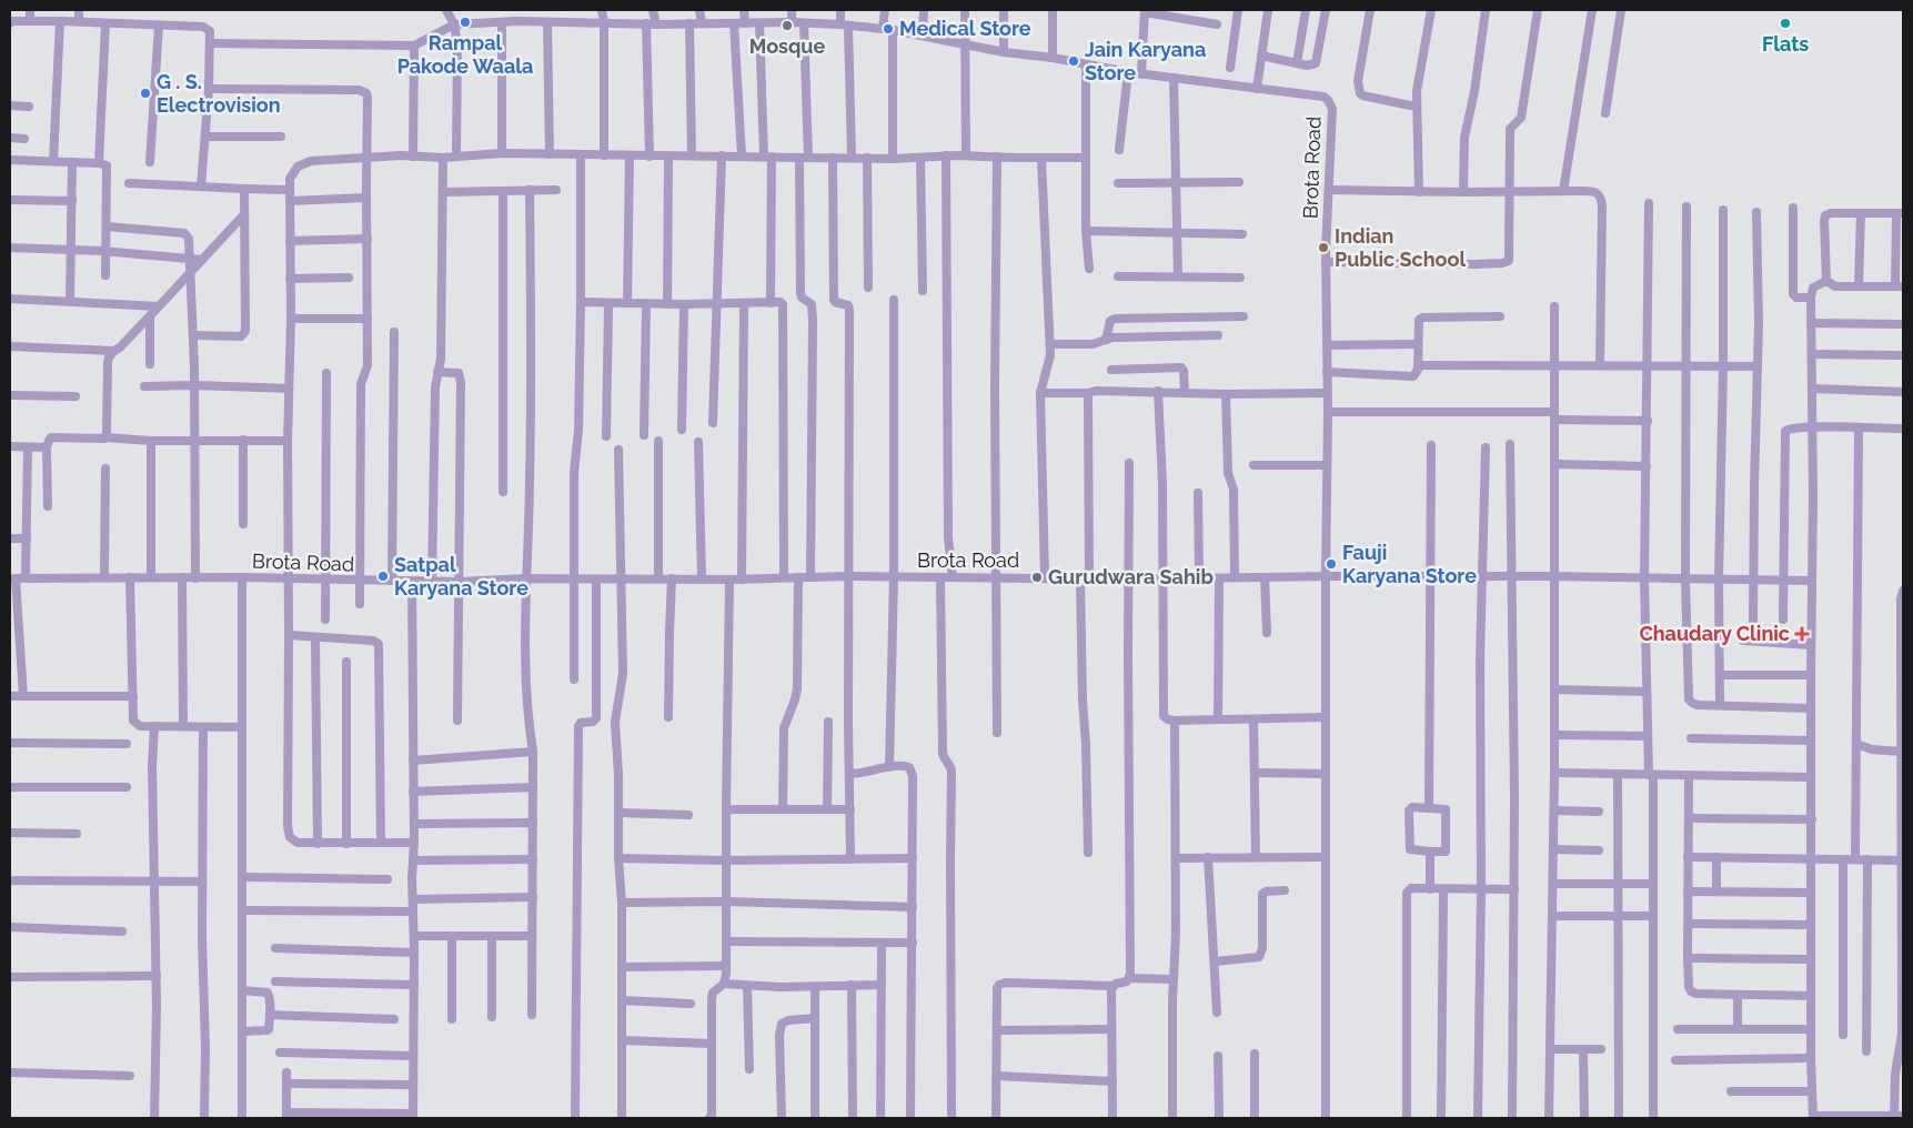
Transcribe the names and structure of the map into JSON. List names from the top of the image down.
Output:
{
  "streets": {
    "street": ["Brota Road"]
  },
  "places": {
    "other": [
      "Rampal Pakode Waala",
      "Flats",
      "Mosque",
      "Medical Store",
      "Jain Karyana Store",
      "G . S. Electrovision",
      "Indian Public School",
      "Fauji Karyana Store",
      "Satpal Karyana Store",
      "Gurudwara Sahib"
    ],
    "health": ["Chaudary Clinic"]
  }
}
